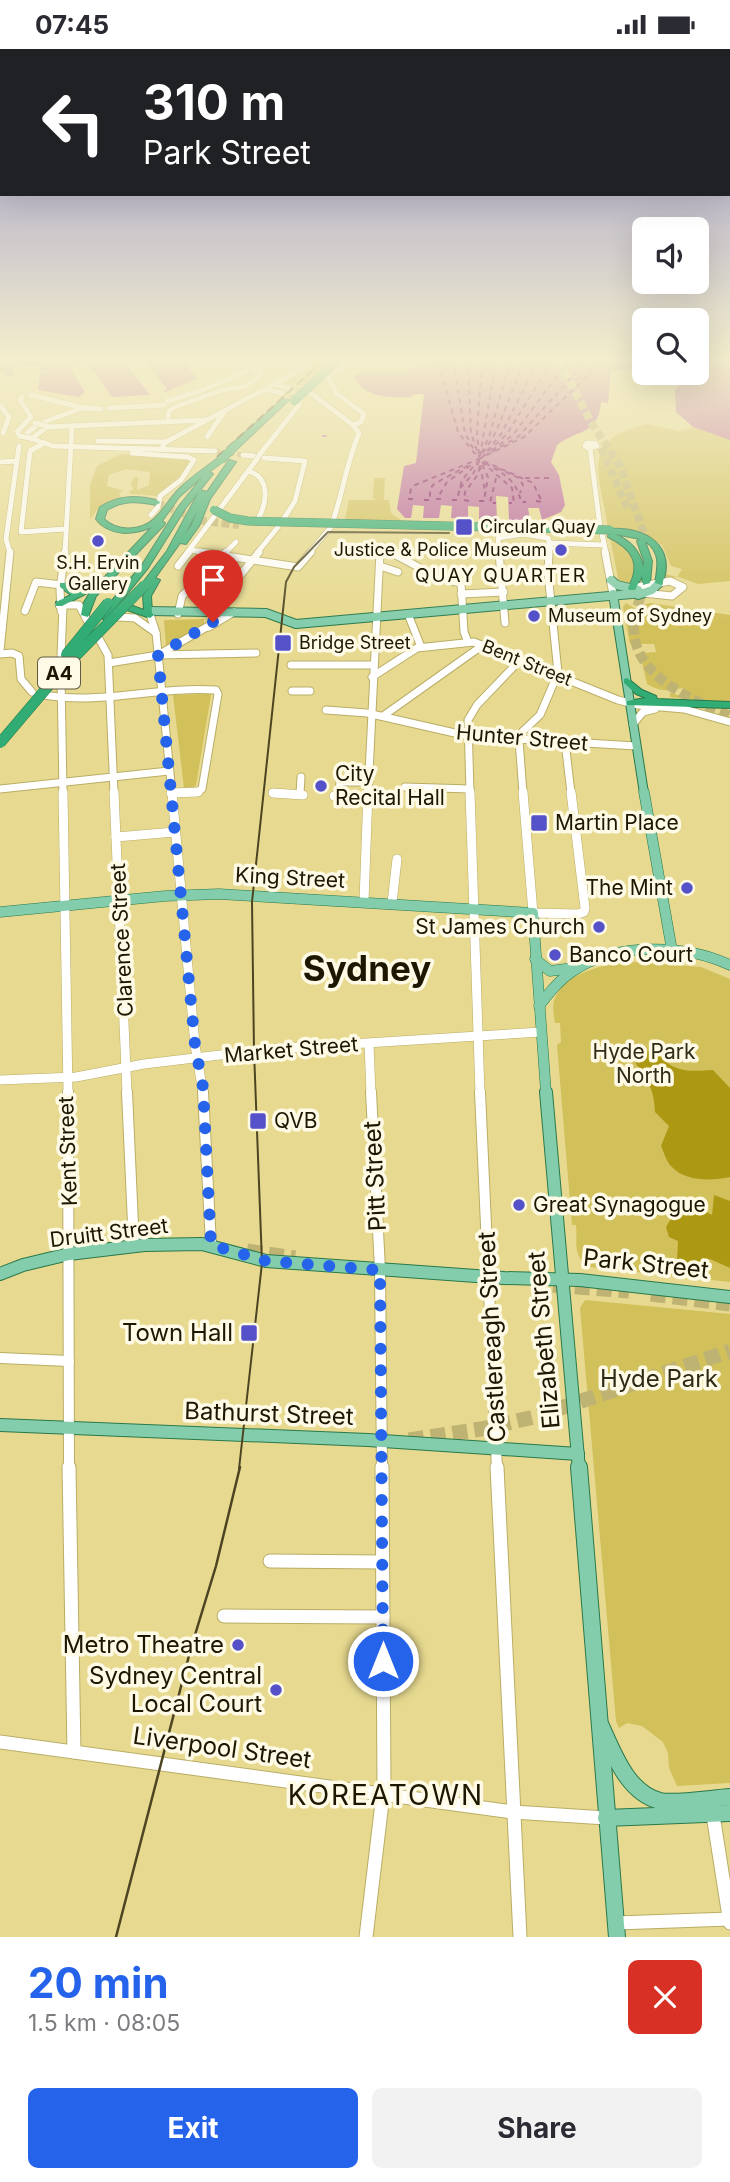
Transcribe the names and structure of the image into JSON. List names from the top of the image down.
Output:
{
  "streets": {
    "highway": ["A4"],
    "main road": [
      "King Street",
      "Druitt Street",
      "Park Street",
      "Elizabeth Street",
      "Bathurst Street",
      "Liverpool Street"
    ],
    "street": [
      "Bent Street",
      "Hunter Street",
      "Clarence Street",
      "Market Street",
      "Kent Street",
      "Pitt Street",
      "Castlereagh Street"
    ]
  },
  "crossings": [
    ["Hunter Street", "King Street"],
    ["Hunter Street", "Castlereagh Street"],
    ["Hunter Street", "Elizabeth Street"],
    ["King Street", "Clarence Street"],
    ["King Street", "Kent Street"],
    ["King Street", "Castlereagh Street"],
    ["King Street", "Elizabeth Street"],
    ["Clarence Street", "Market Street"],
    ["Clarence Street", "Druitt Street"],
    ["Market Street", "Kent Street"],
    ["Market Street", "Pitt Street"],
    ["Market Street", "Castlereagh Street"],
    ["Market Street", "Elizabeth Street"],
    ["Kent Street", "Druitt Street"],
    ["Kent Street", "Bathurst Street"],
    ["Kent Street", "Liverpool Street"],
    ["Pitt Street", "Park Street"],
    ["Pitt Street", "Bathurst Street"],
    ["Pitt Street", "Liverpool Street"],
    ["Druitt Street", "Park Street"],
    ["Park Street", "Castlereagh Street"],
    ["Park Street", "Elizabeth Street"],
    ["Castlereagh Street", "Bathurst Street"],
    ["Castlereagh Street", "Liverpool Street"],
    ["Elizabeth Street", "Bathurst Street"],
    ["Elizabeth Street", "Liverpool Street"]
  ],
  "districts": ["QUAY QUARTER", "Sydney", "KOREATOWN"],
  "parks": ["Hyde Park North", "Hyde Park"],
  "places": {
    "transit": [
      "Circular Quay",
      "Bridge Street",
      "Martin Place",
      "QVB",
      "Town Hall"
    ],
    "other": [
      "S.H. Ervin Gallery",
      "Justice & Police Museum",
      "Museum of Sydney",
      "City Recital Hall",
      "The Mint",
      "St James Church",
      "Banco Court",
      "Great Synagogue",
      "Metro Theatre",
      "Sydney Central Local Court"
    ]
  },
  "page": {
    "status": "07:45",
    "turn": ["310 m", "Park Street"],
    "heading": ["20 min", "1.5 km · 08:05"],
    "buttons": ["Exit", "Share"]
  }
}
